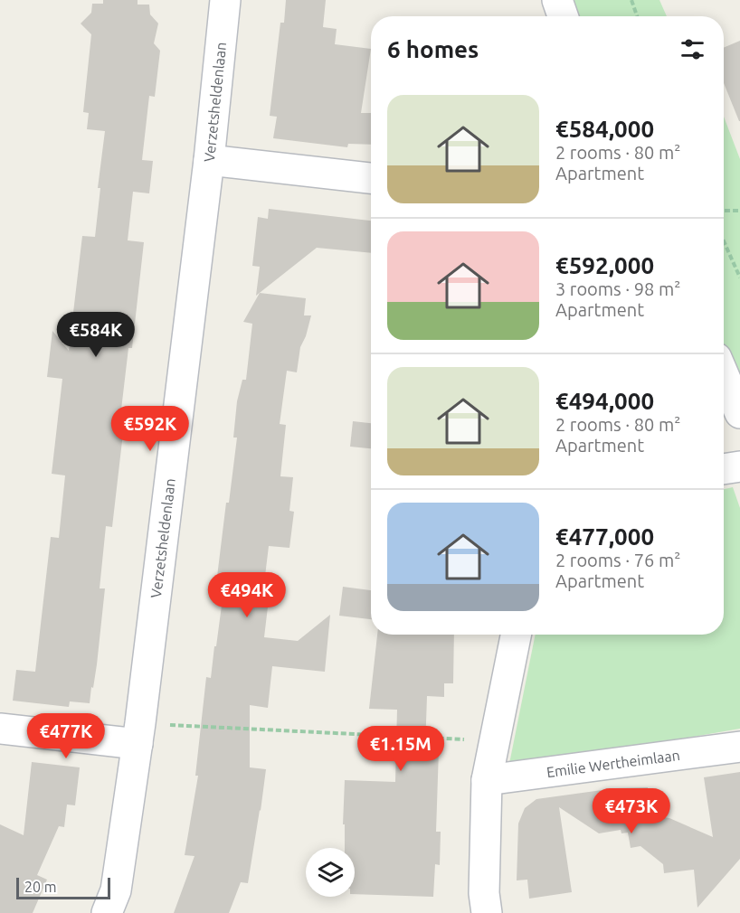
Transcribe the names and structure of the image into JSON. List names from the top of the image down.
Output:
{
  "streets": {
    "street": ["Verzetsheldenlaan", "Emilie Wertheimlaan"]
  },
  "scale_bar": "20 m",
  "page": {
    "heading": "6 homes",
    "list": [
      {
        "name": "€584,000",
        "note": "2 rooms · 80 m² · Apartment"
      },
      {
        "name": "€592,000",
        "note": "3 rooms · 98 m² · Apartment"
      },
      {
        "name": "€494,000",
        "note": "2 rooms · 80 m² · Apartment"
      },
      {
        "name": "€477,000",
        "note": "2 rooms · 76 m² · Apartment"
      }
    ],
    "price": [
      "€584K",
      "€592K",
      "€494K",
      "€477K",
      "€1.15M",
      "€473K"
    ],
    "scale": "20 m"
  }
}
